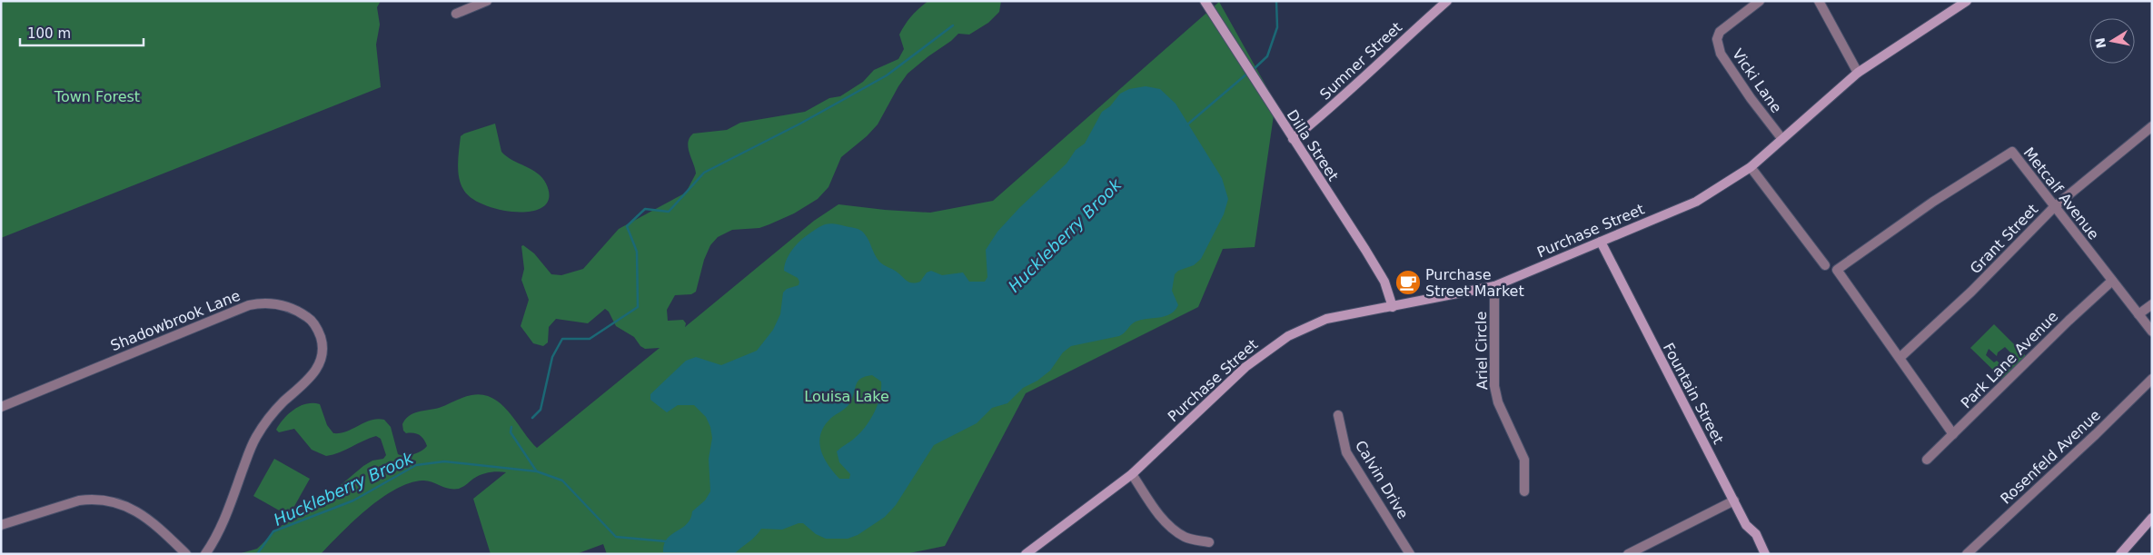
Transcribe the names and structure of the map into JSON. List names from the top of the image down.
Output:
{
  "streets": {
    "main road": [
      "Sumner Street",
      "Dilla Street",
      "Purchase Street",
      "Fountain Street"
    ],
    "street": [
      "Vicki Lane",
      "Metcalf Avenue",
      "Grant Street",
      "Shadowbrook Lane",
      "Ariel Circle",
      "Park Lane Avenue",
      "Rosenfeld Avenue",
      "Calvin Drive"
    ]
  },
  "crossings": [
    ["Sumner Street", "Dilla Street"],
    ["Vicki Lane", "Purchase Street"],
    ["Dilla Street", "Purchase Street"],
    ["Metcalf Avenue", "Grant Street"],
    ["Metcalf Avenue", "Park Lane Avenue"],
    ["Purchase Street", "Ariel Circle"],
    ["Purchase Street", "Fountain Street"]
  ],
  "water": ["Huckleberry Brook"],
  "parks": ["Town Forest", "Louisa Lake"],
  "places": {
    "cafe": ["Purchase Street Market"]
  },
  "scale_bar": "100 m",
  "north": "left"
}
